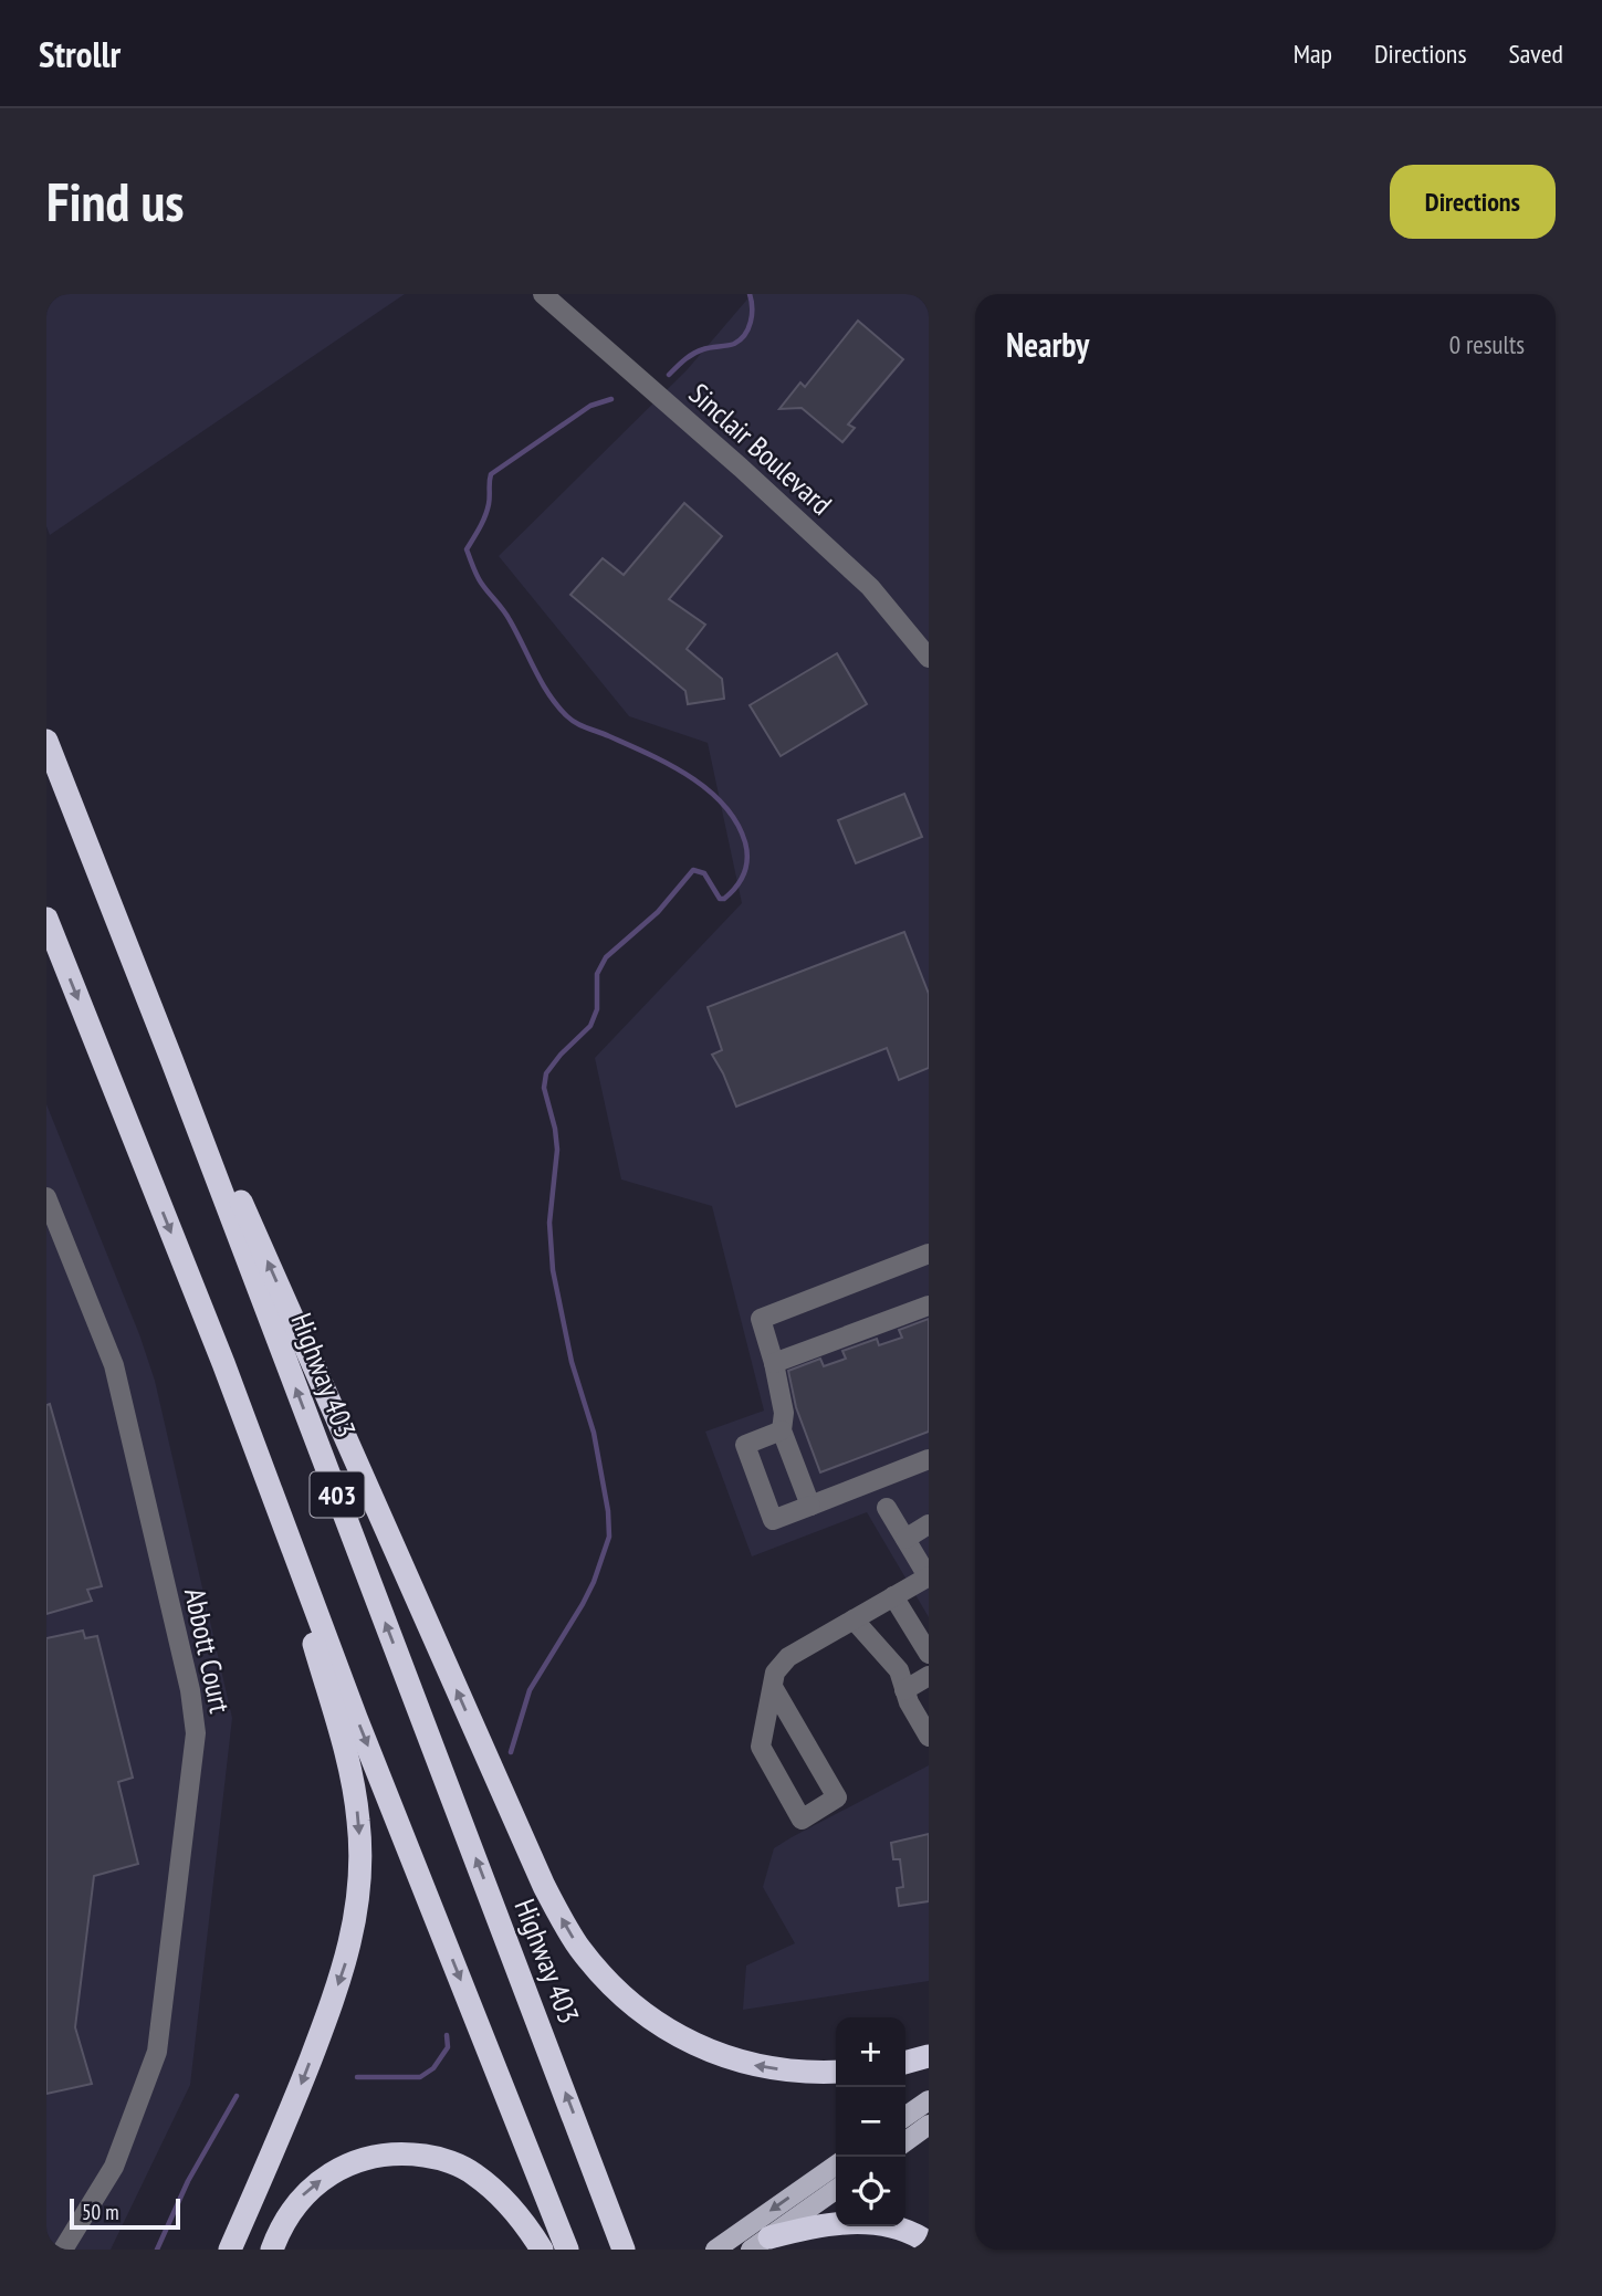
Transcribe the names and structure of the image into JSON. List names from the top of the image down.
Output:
{
  "streets": {
    "highway": ["Highway 403", "403"],
    "street": ["Sinclair Boulevard", "Abbott Court"]
  },
  "scale_bar": "50 m",
  "page": {
    "header": "Strollr",
    "nav": ["Map", "Directions", "Saved"],
    "buttons": "Directions",
    "title": "Find us",
    "heading": ["Nearby", "0 results"],
    "map_buttons": ["+", "−"],
    "scale": "50 m"
  }
}
